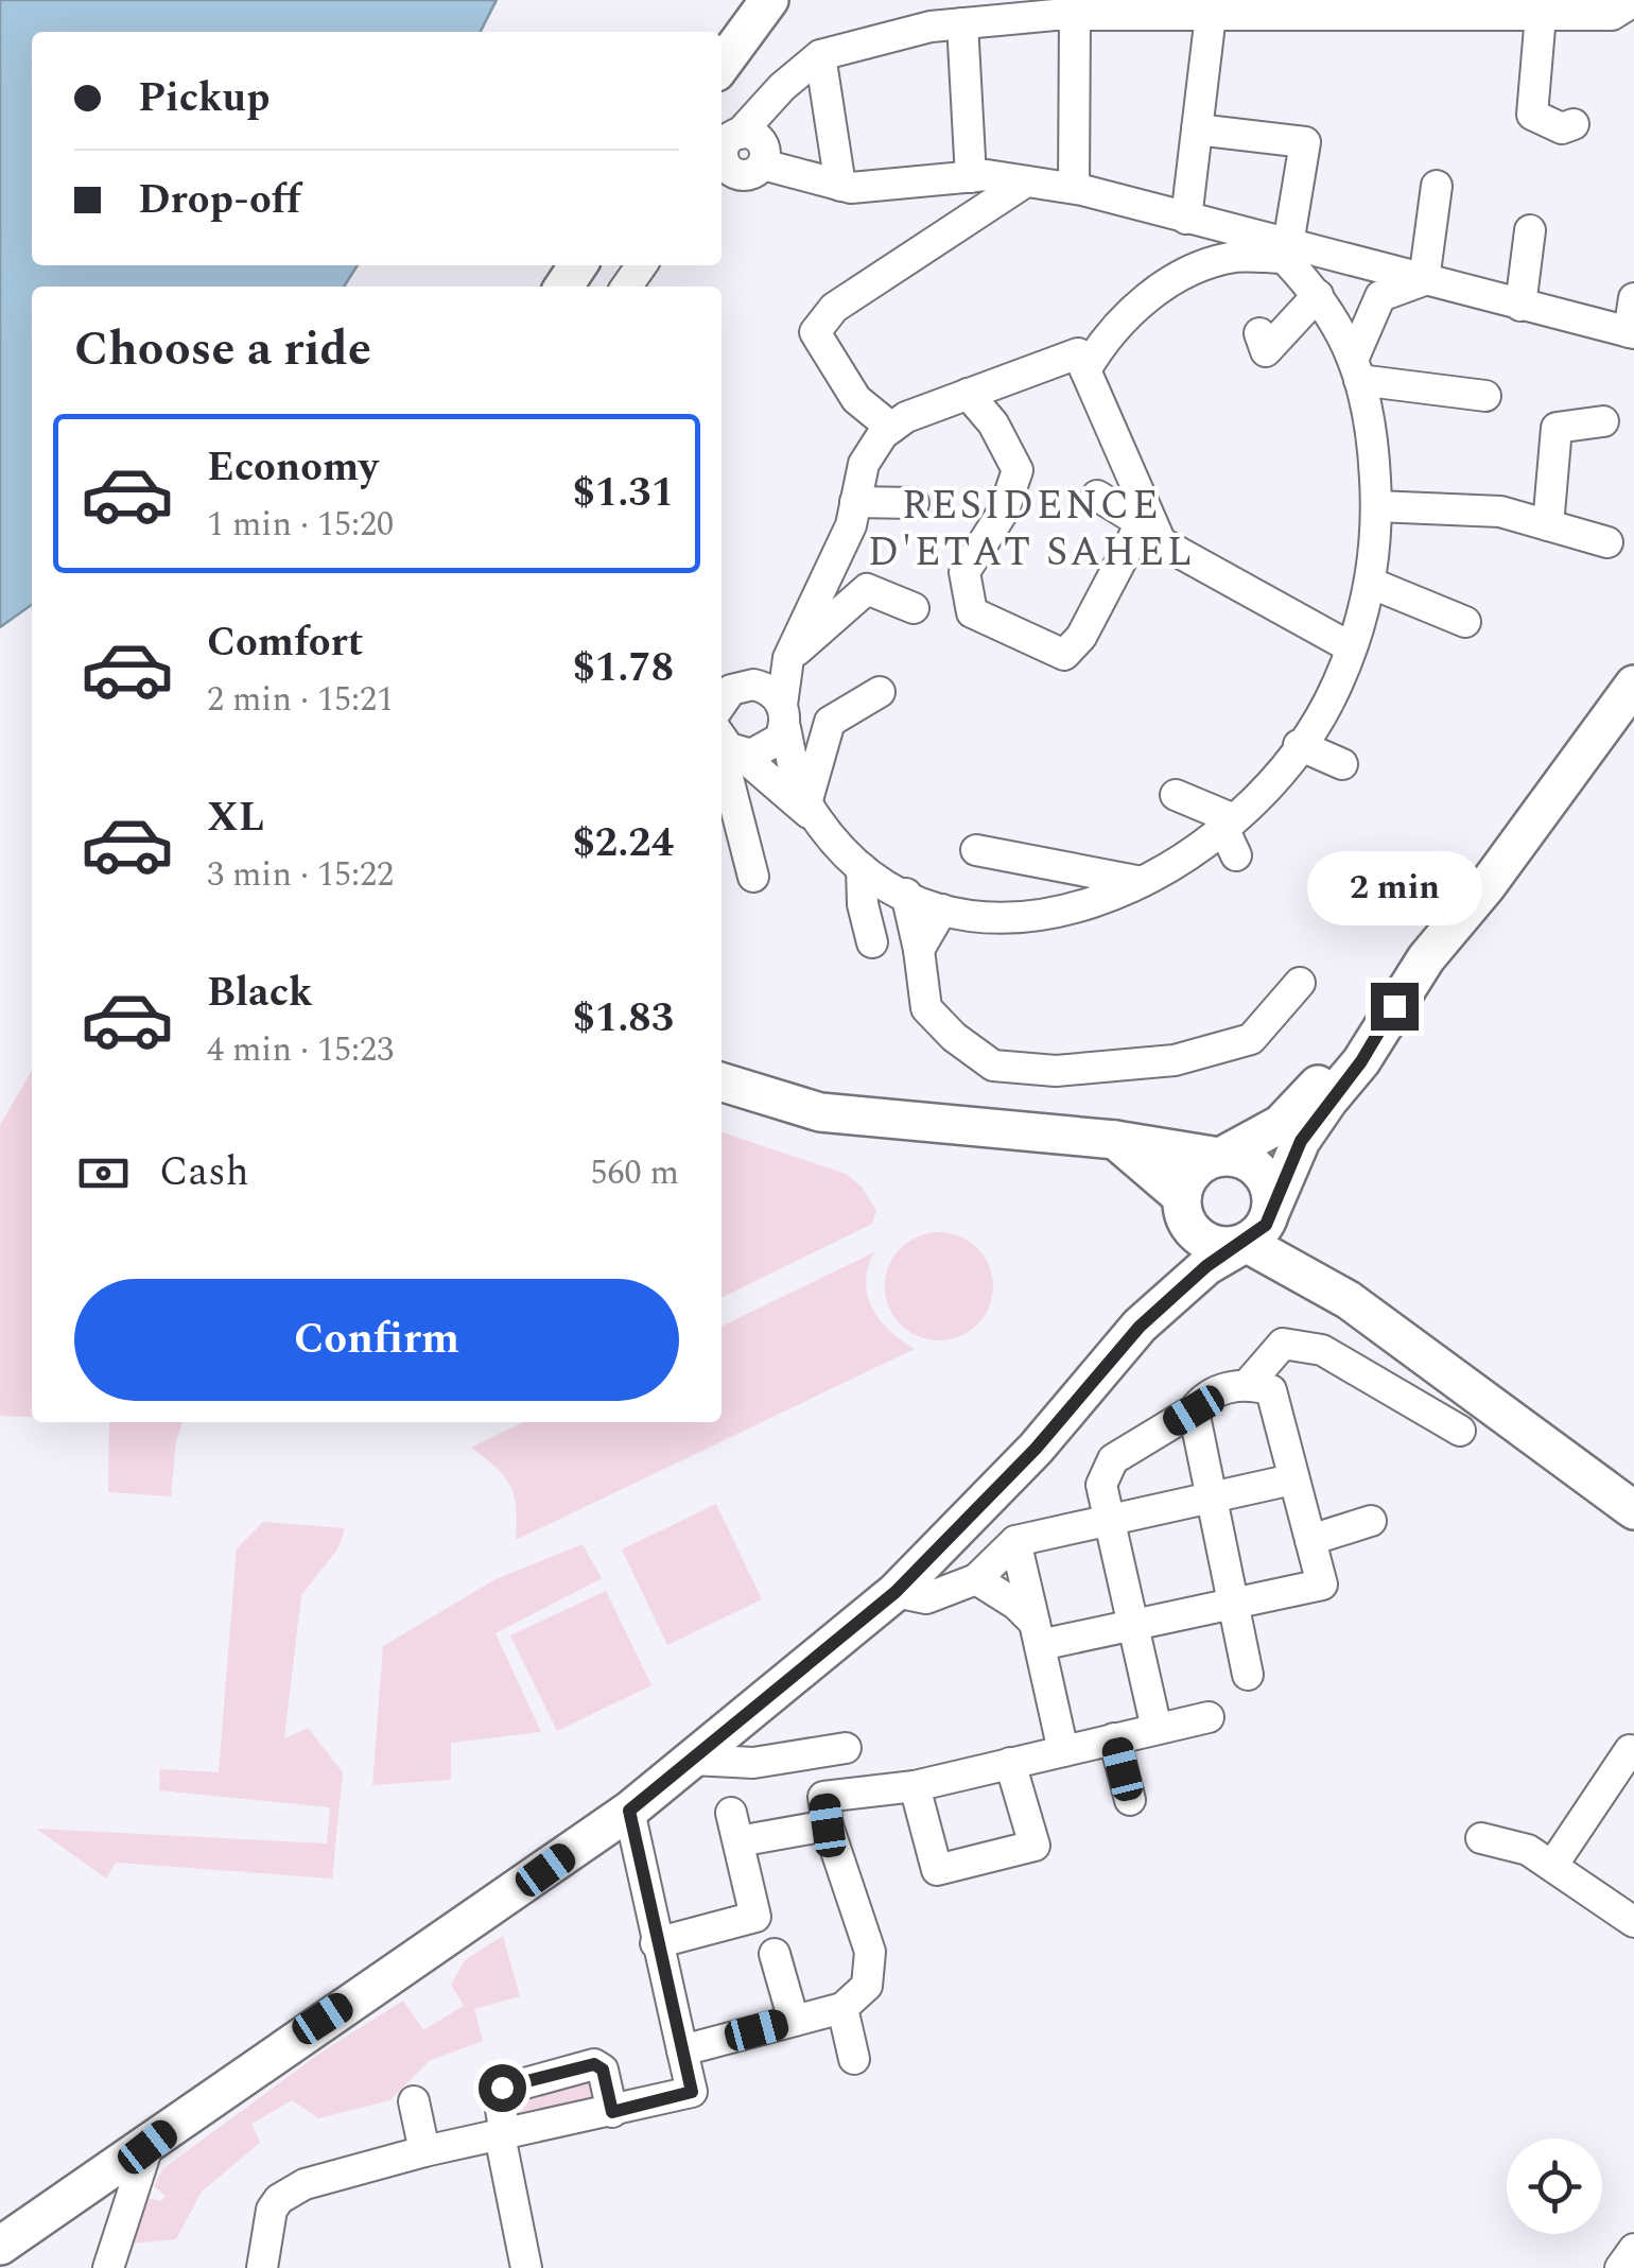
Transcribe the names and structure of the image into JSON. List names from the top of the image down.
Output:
{
  "districts": ["RESIDENCE D'ETAT SAHEL"],
  "page": {
    "banner": ["Pickup", "Drop-off"],
    "heading": "Choose a ride",
    "list": [
      {
        "name": "Economy",
        "note": "1 min · 15:20",
        "value": "$1.31"
      },
      {
        "name": "Comfort",
        "note": "2 min · 15:21",
        "value": "$1.78"
      },
      {
        "name": "XL",
        "note": "3 min · 15:22",
        "value": "$2.24"
      },
      {
        "name": "Black",
        "note": "4 min · 15:23",
        "value": "$1.83"
      }
    ],
    "bubble": "2 min",
    "pay": ["Cash", "560 m"],
    "buttons": "Confirm"
  }
}
